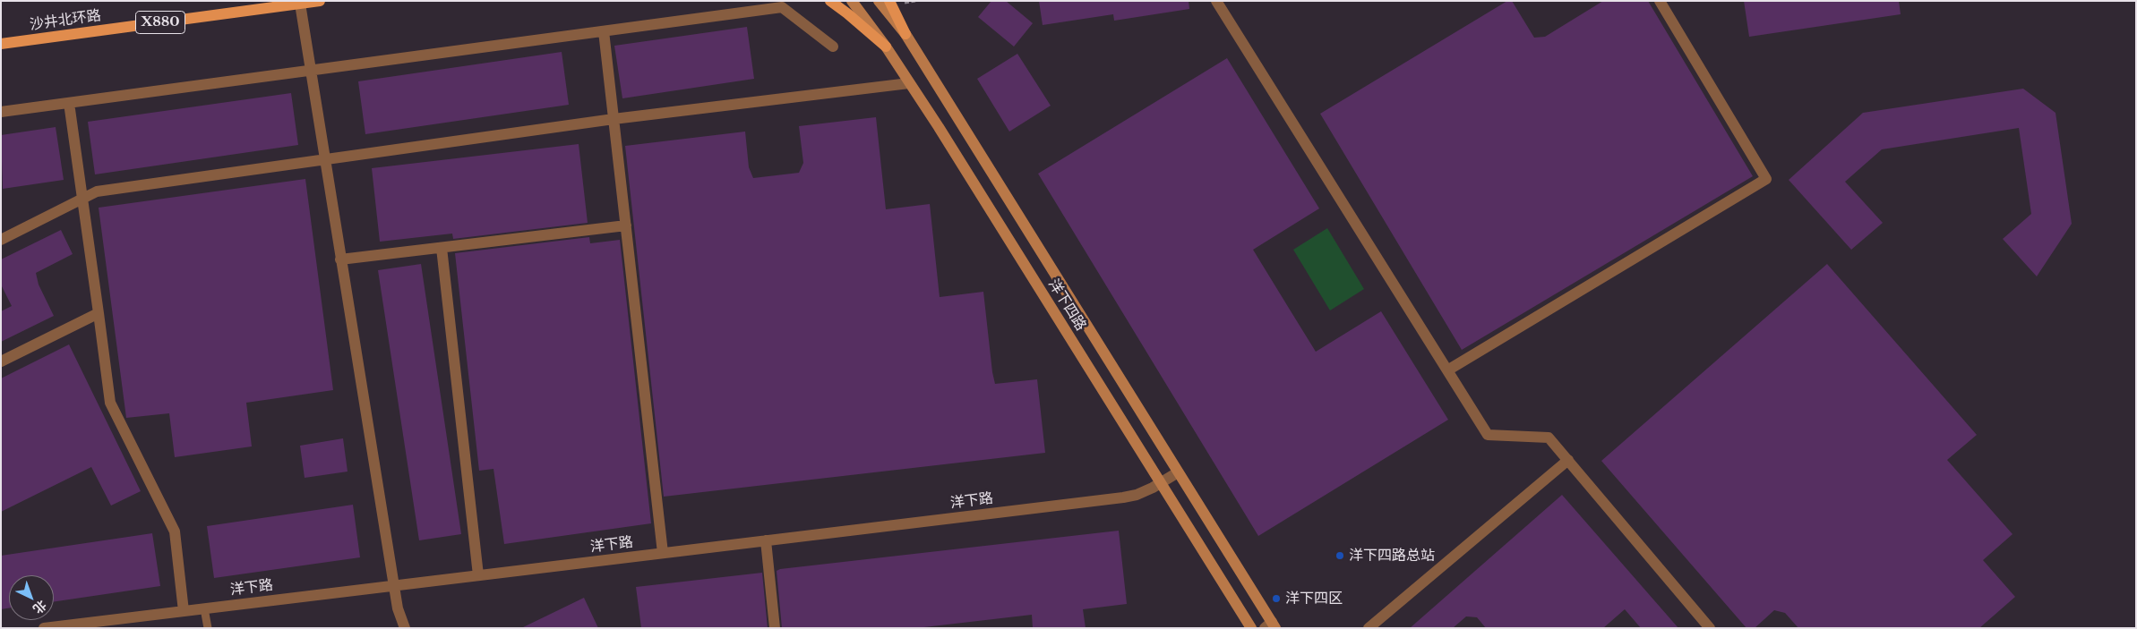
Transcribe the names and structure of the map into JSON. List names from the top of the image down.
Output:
{
  "streets": {
    "main road": ["沙井北环路", "X880"],
    "street": ["洋下四路", "洋下路"]
  },
  "crossings": [
    ["洋下四路", "洋下路"]
  ],
  "places": ["洋下四路总站", "洋下四区"],
  "north": "bottom right"
}
